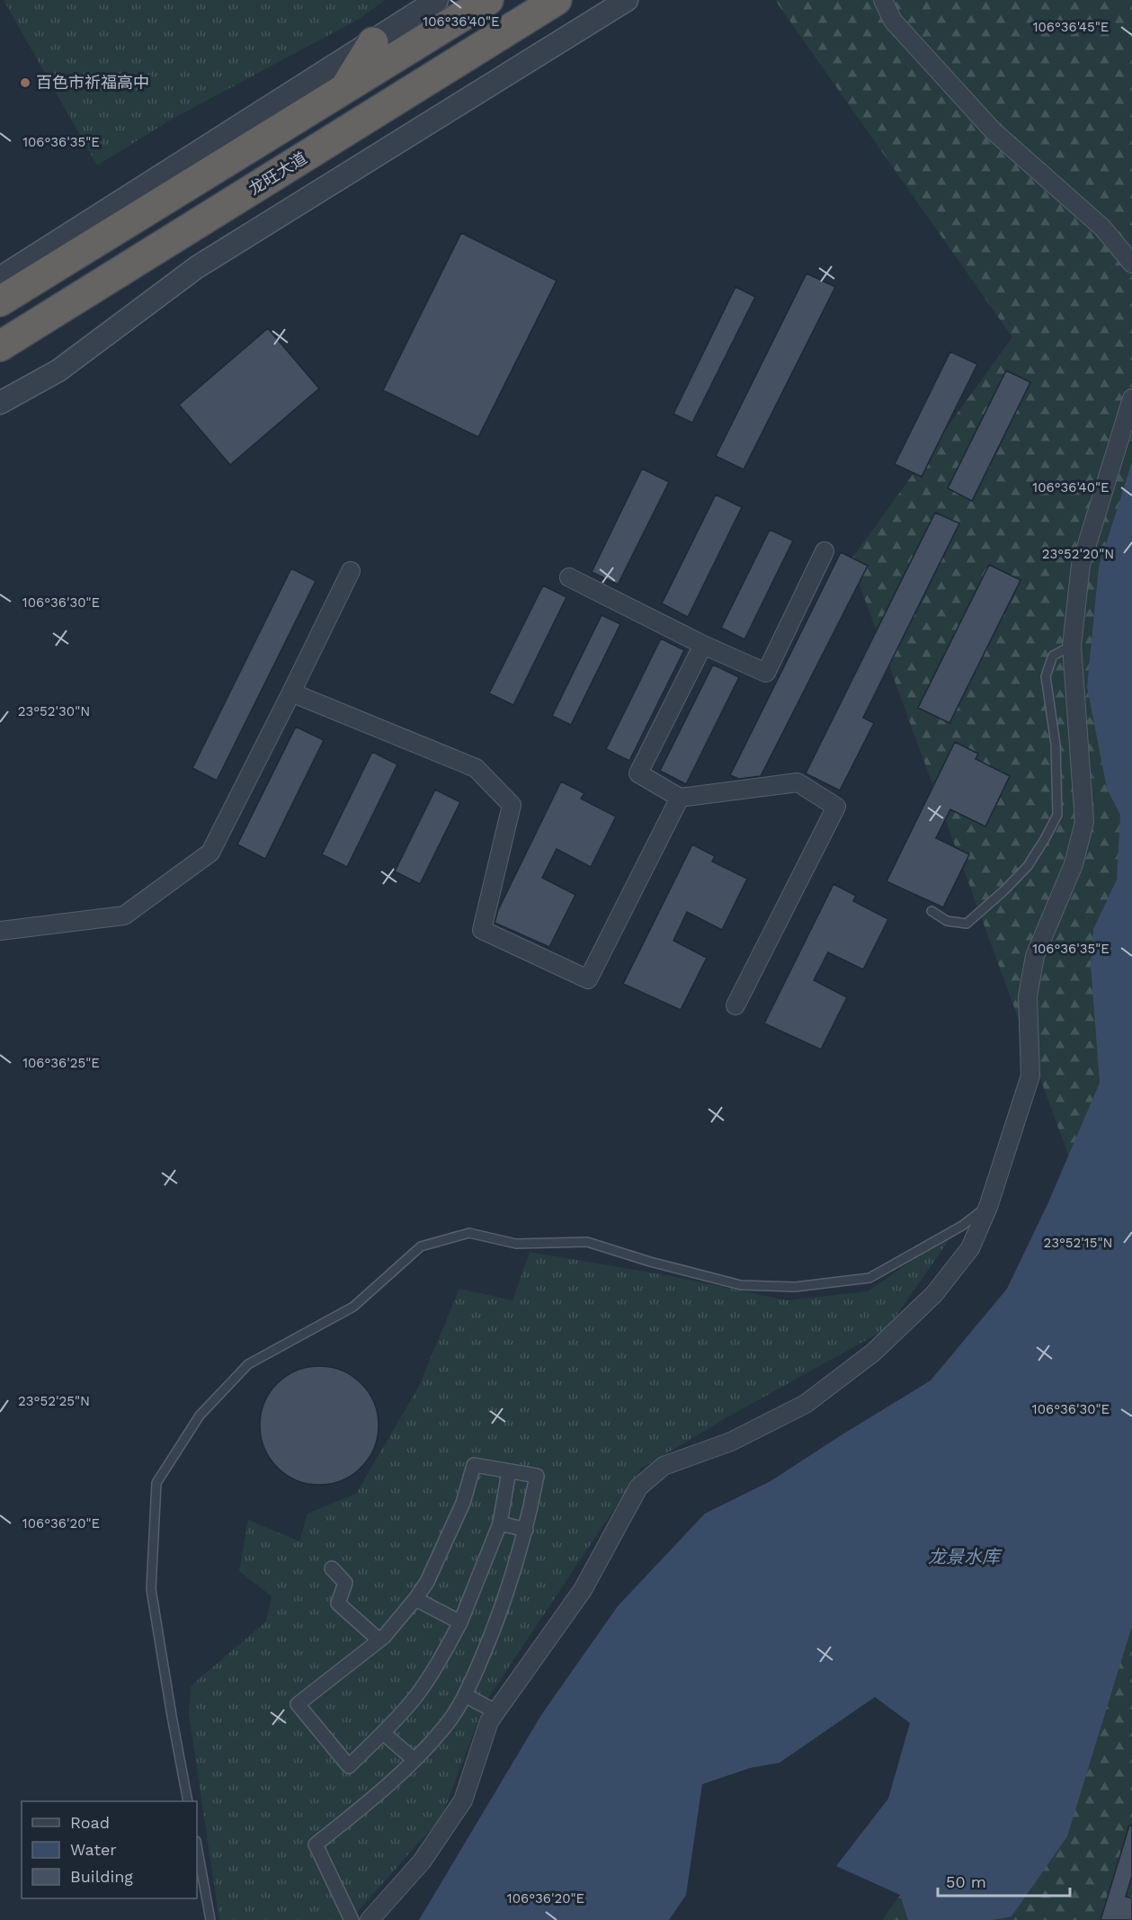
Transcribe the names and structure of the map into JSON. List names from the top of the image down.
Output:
{
  "streets": {
    "highway": ["龙旺大道"]
  },
  "water": ["龙景水库"],
  "places": ["百色市祈福高中"],
  "legend": ["Road", "Water", "Building"],
  "scale_bar": "50 m",
  "coordinates": [
    "106°36'40\"E",
    "106°36'45\"E",
    "106°36'35\"E",
    "23°52'20\"N",
    "106°36'30\"E",
    "23°52'30\"N",
    "106°36'25\"E",
    "23°52'15\"N",
    "23°52'25\"N",
    "106°36'20\"E"
  ]
}
